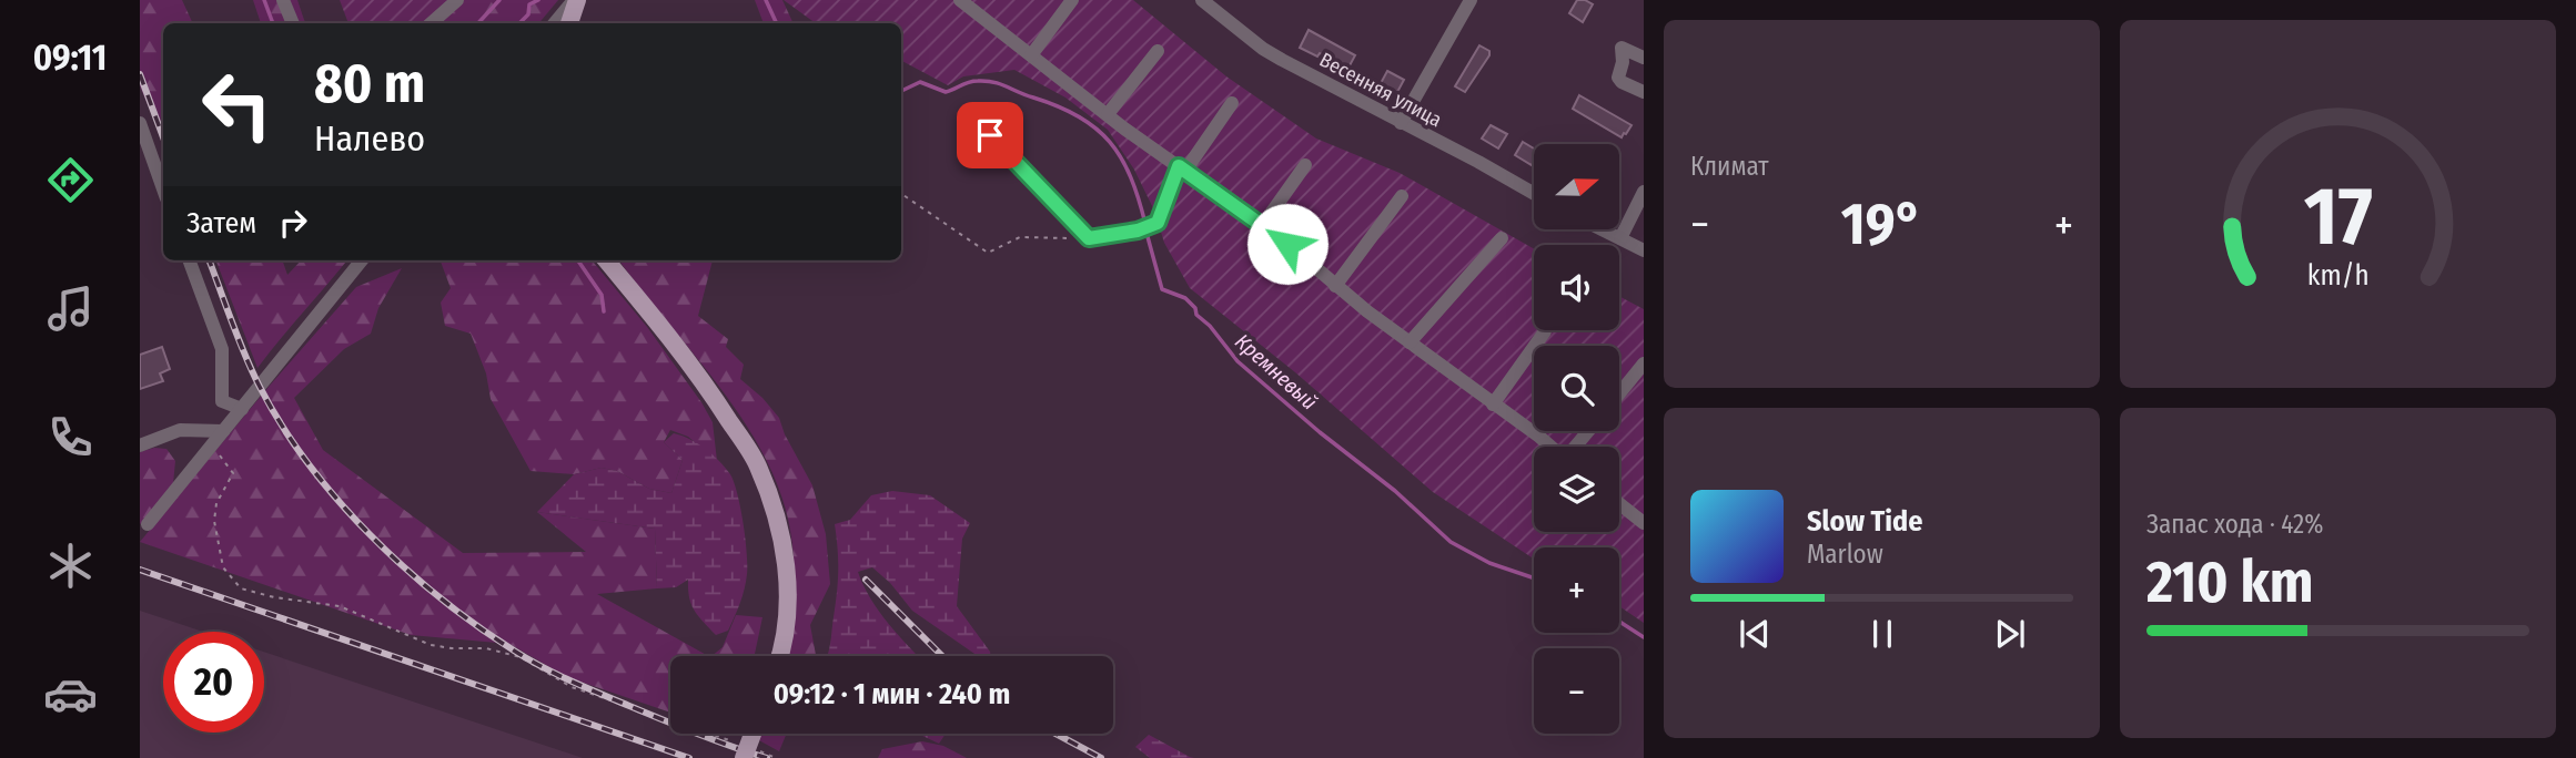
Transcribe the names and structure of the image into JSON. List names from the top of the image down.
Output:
{
  "streets": {
    "street": ["Весенняя улица"]
  },
  "water": ["Кремневый"],
  "north": "right",
  "page": {
    "tabs": "09:11",
    "tile": [
      "Климат",
      ["Запас хода · 42%", "210 km"]
    ],
    "turn": ["80 m", "Налево"],
    "map_buttons": ["+", "−"],
    "then": "Затем",
    "heat": ["−", "19°", "+"],
    "song": ["Slow Tide", "Marlow"],
    "limit": "20",
    "trip": "09:12 · 1 мин · 240 m",
    "gauge": ["17", "km/h"]
  }
}
